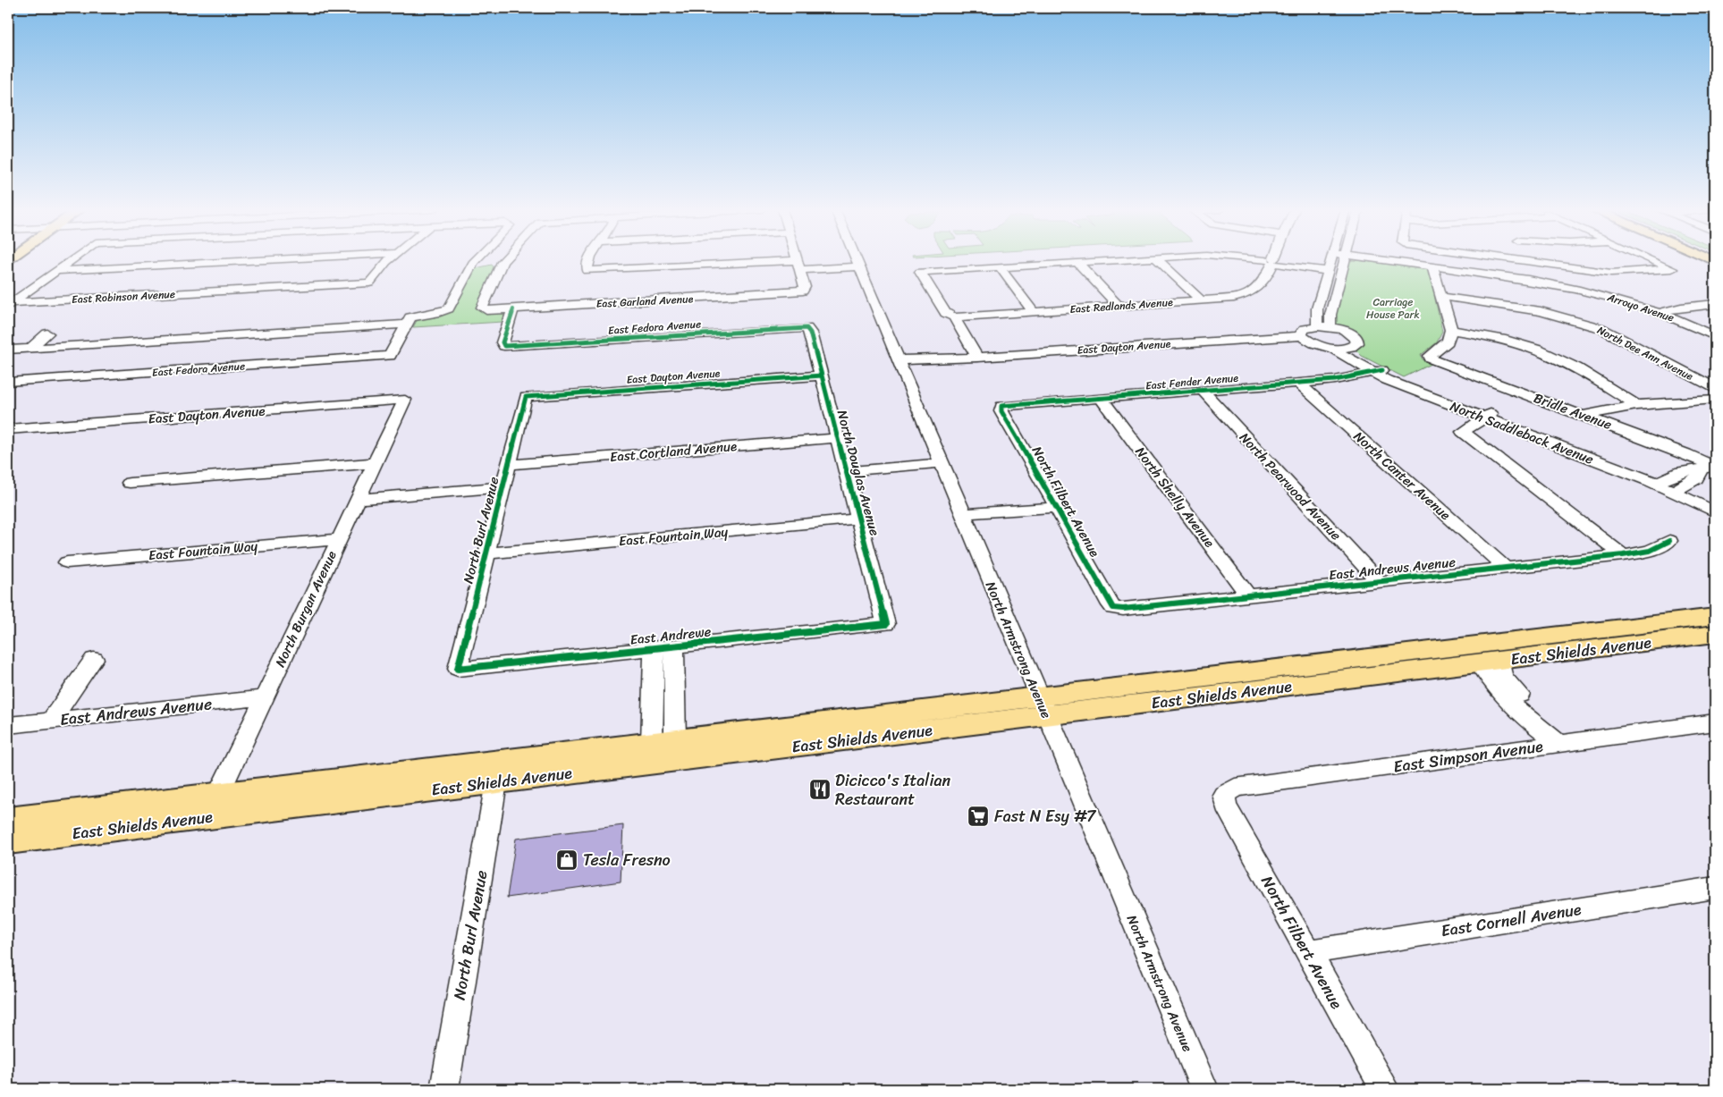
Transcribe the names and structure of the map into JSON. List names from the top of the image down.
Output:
{
  "streets": {
    "main road": ["East Shields Avenue"],
    "street": [
      "East Robinson Avenue",
      "East Garland Avenue",
      "East Redlands Avenue",
      "Arroyo Avenue",
      "East Fedora Avenue",
      "East Dayton Avenue",
      "North Dee Ann Avenue",
      "East Fender Avenue",
      "Bridle Avenue",
      "North Saddleback Avenue",
      "East Cortland Avenue",
      "North Douglas Avenue",
      "North Canter Avenue",
      "North Pearwood Avenue",
      "North Shelly Avenue",
      "North Filbert Avenue",
      "North Burl Avenue",
      "East Fountain Way",
      "East Andrews Avenue",
      "North Burgan Avenue",
      "East Andrewe",
      "North Armstrong Avenue",
      "East Simpson Avenue",
      "East Cornell Avenue"
    ]
  },
  "crossings": [
    ["East Fedora Avenue", "North Douglas Avenue"],
    ["East Dayton Avenue", "North Douglas Avenue"],
    ["East Dayton Avenue", "North Burl Avenue"],
    ["East Dayton Avenue", "North Burgan Avenue"],
    ["East Dayton Avenue", "North Armstrong Avenue"],
    ["East Fender Avenue", "North Saddleback Avenue"],
    ["East Fender Avenue", "North Canter Avenue"],
    ["East Fender Avenue", "North Pearwood Avenue"],
    ["East Fender Avenue", "North Shelly Avenue"],
    ["East Fender Avenue", "North Filbert Avenue"],
    ["East Cortland Avenue", "North Douglas Avenue"],
    ["East Cortland Avenue", "North Burl Avenue"],
    ["North Douglas Avenue", "East Fountain Way"],
    ["North Douglas Avenue", "East Andrewe"],
    ["North Canter Avenue", "East Andrews Avenue"],
    ["North Pearwood Avenue", "East Andrews Avenue"],
    ["North Shelly Avenue", "East Andrews Avenue"],
    ["North Filbert Avenue", "East Andrews Avenue"],
    ["North Filbert Avenue", "East Simpson Avenue"],
    ["North Filbert Avenue", "East Cornell Avenue"],
    ["North Burl Avenue", "East Fountain Way"],
    ["North Burl Avenue", "East Andrewe"],
    ["North Burl Avenue", "East Shields Avenue"],
    ["East Fountain Way", "North Burgan Avenue"],
    ["East Andrews Avenue", "North Burgan Avenue"],
    ["North Burgan Avenue", "East Shields Avenue"],
    ["North Armstrong Avenue", "East Shields Avenue"]
  ],
  "parks": ["Carriage House Park"],
  "places": {
    "restaurant": ["Dicicco's Italian Restaurant"],
    "supermarket": ["Fast N Esy #7"],
    "shop": ["Tesla Fresno"]
  }
}
